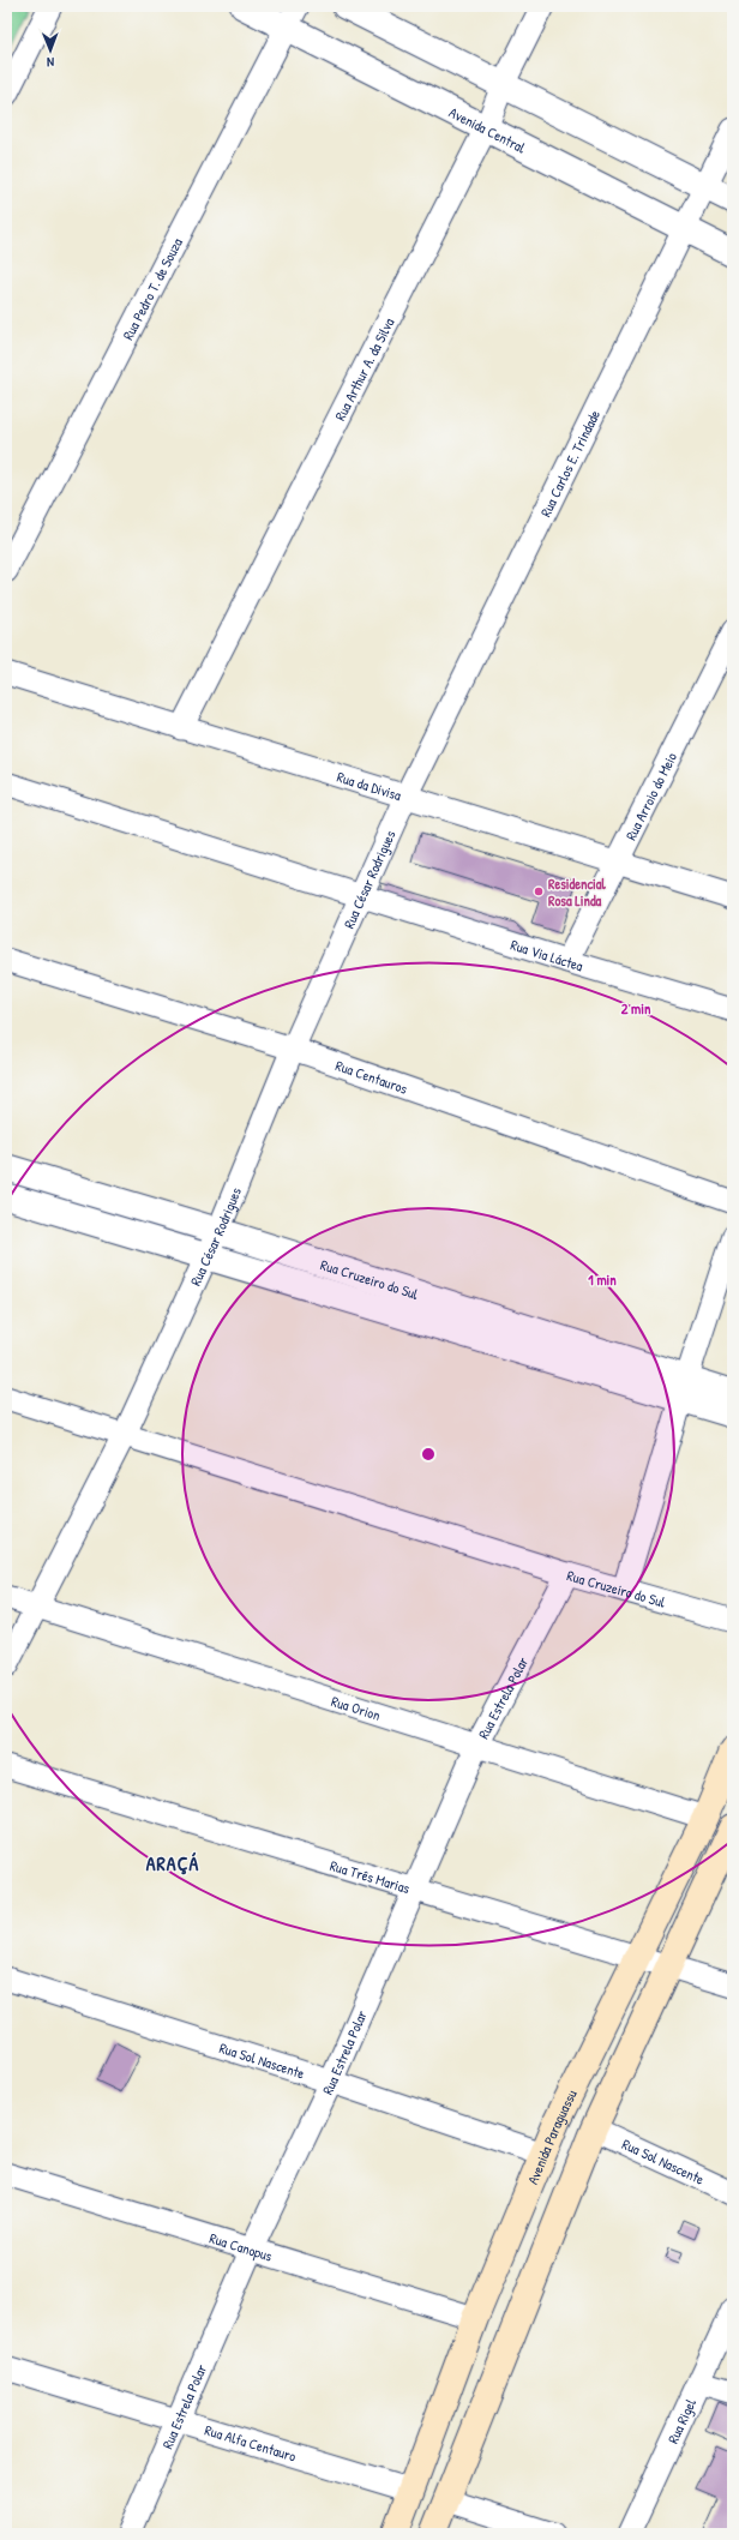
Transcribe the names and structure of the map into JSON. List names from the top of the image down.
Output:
{
  "streets": {
    "main road": ["Avenida Paraguassu"],
    "street": [
      "Avenida Central",
      "Rua Pedro T. de Souza",
      "Rua Arthur A. da Silva",
      "Rua Carlos E. Trindade",
      "Rua da Divisa",
      "Rua Arroio do Meio",
      "Rua César Rodrigues",
      "Rua Via Láctea",
      "Rua Centauros",
      "Rua Cruzeiro do Sul",
      "Rua Estrela Polar",
      "Rua Orion",
      "Rua Três Marias",
      "Rua Sol Nascente",
      "Rua Canopus",
      "Rua Rigel",
      "Rua Alfa Centauro"
    ]
  },
  "crossings": [
    ["Avenida Central", "Rua Pedro T. de Souza"],
    ["Avenida Central", "Rua Arthur A. da Silva"],
    ["Avenida Central", "Rua Carlos E. Trindade"],
    ["Rua Arthur A. da Silva", "Rua da Divisa"],
    ["Rua Carlos E. Trindade", "Rua da Divisa"],
    ["Rua Carlos E. Trindade", "Rua César Rodrigues"],
    ["Rua da Divisa", "Rua Arroio do Meio"],
    ["Rua da Divisa", "Rua César Rodrigues"],
    ["Rua Arroio do Meio", "Rua Via Láctea"],
    ["Rua César Rodrigues", "Rua Via Láctea"],
    ["Rua César Rodrigues", "Rua Centauros"],
    ["Rua César Rodrigues", "Rua Cruzeiro do Sul"],
    ["Rua César Rodrigues", "Rua Orion"],
    ["Rua Cruzeiro do Sul", "Rua Estrela Polar"],
    ["Rua Estrela Polar", "Rua Orion"],
    ["Rua Estrela Polar", "Rua Três Marias"],
    ["Rua Estrela Polar", "Rua Sol Nascente"],
    ["Rua Estrela Polar", "Rua Canopus"],
    ["Rua Estrela Polar", "Rua Alfa Centauro"],
    ["Rua Orion", "Avenida Paraguassu"],
    ["Rua Três Marias", "Avenida Paraguassu"],
    ["Rua Sol Nascente", "Avenida Paraguassu"],
    ["Avenida Paraguassu", "Rua Canopus"],
    ["Avenida Paraguassu", "Rua Alfa Centauro"]
  ],
  "districts": ["ARAÇÁ"],
  "places": ["Residencial Rosa Linda"],
  "north": "bottom",
  "rings": ["2 min", "1 min"]
}
